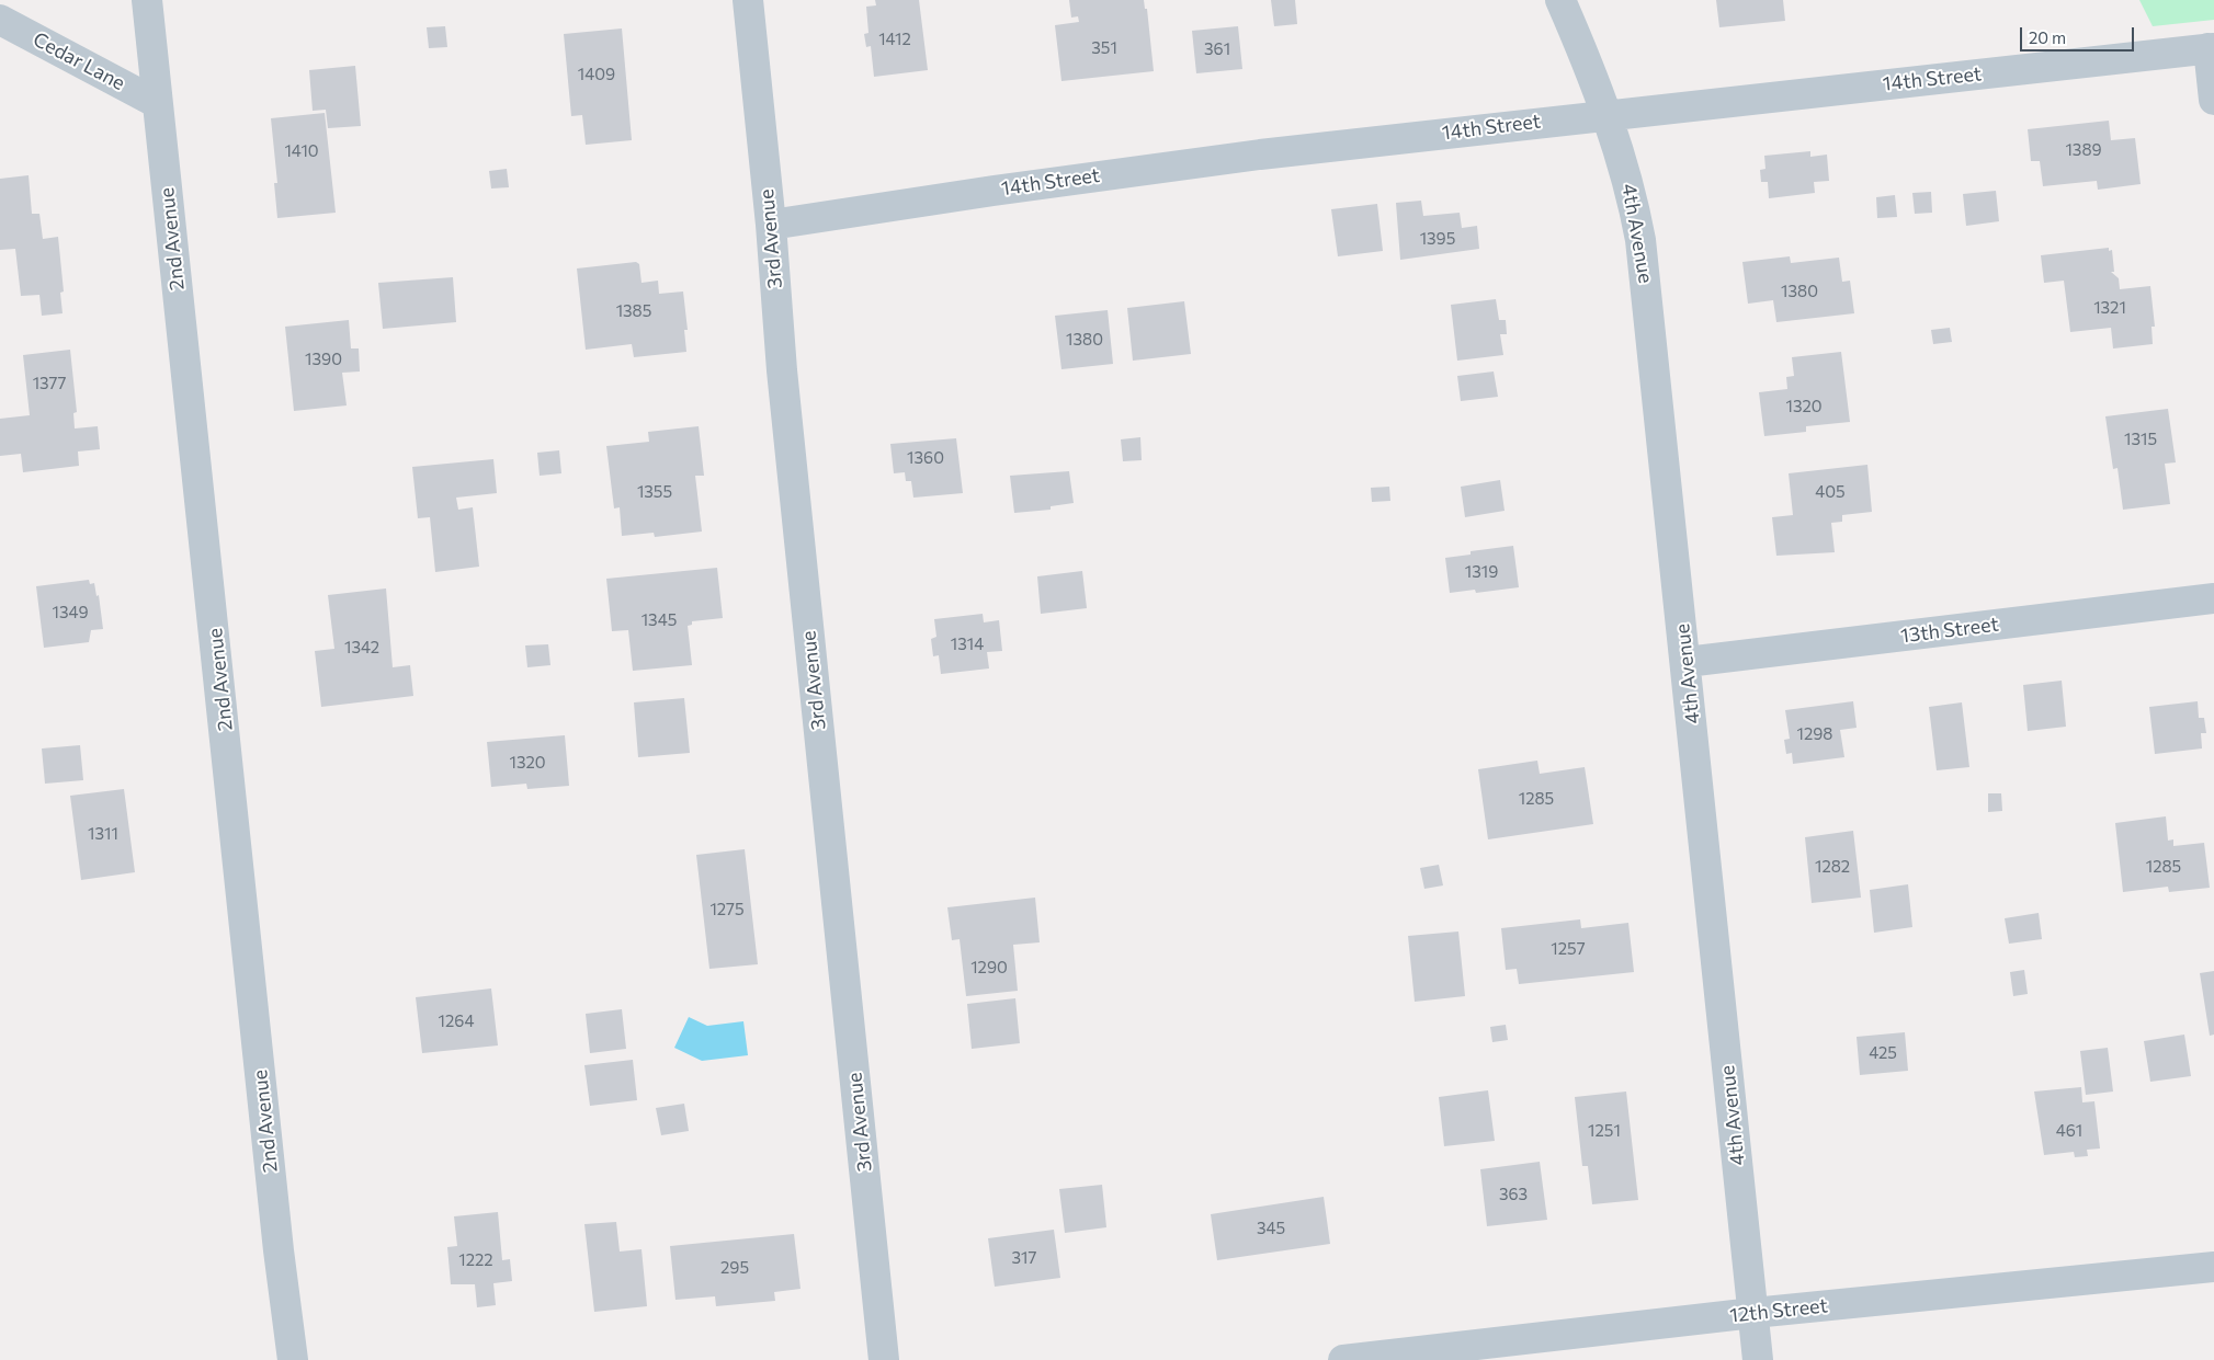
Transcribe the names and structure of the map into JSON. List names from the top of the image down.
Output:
{
  "streets": {
    "street": [
      "Cedar Lane",
      "14th Street",
      "4th Avenue",
      "2nd Avenue",
      "3rd Avenue",
      "13th Street",
      "12th Street"
    ]
  },
  "crossings": [
    ["Cedar Lane", "2nd Avenue"],
    ["14th Street", "4th Avenue"],
    ["14th Street", "3rd Avenue"],
    ["4th Avenue", "13th Street"],
    ["4th Avenue", "12th Street"]
  ],
  "house_numbers": [
    "1412",
    "351",
    "361",
    "1409",
    "1389",
    "1410",
    "1395",
    "1380",
    "1321",
    "1385",
    "1380",
    "1390",
    "1377",
    "1320",
    "1315",
    "1360",
    "1355",
    "405",
    "1319",
    "1349",
    "1345",
    "1314",
    "1342",
    "1298",
    "1320",
    "1285",
    "1311",
    "1282",
    "1285",
    "1275",
    "1257",
    "1290",
    "1264",
    "425",
    "1251",
    "461",
    "363",
    "345",
    "317",
    "1222",
    "295"
  ],
  "scale_bar": "20 m"
}
